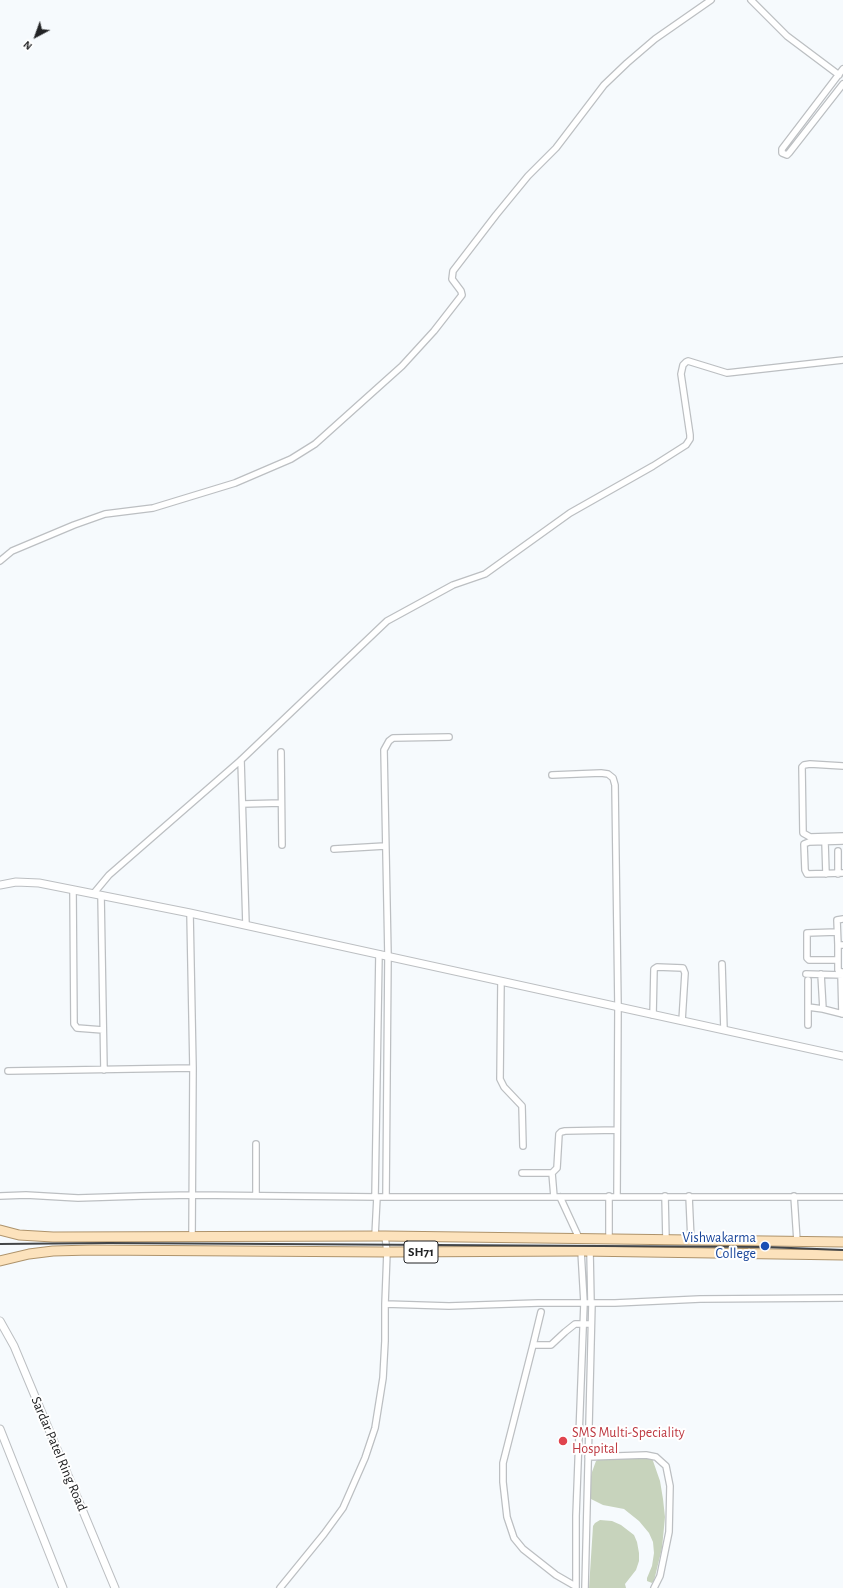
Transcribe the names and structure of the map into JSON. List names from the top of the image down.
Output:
{
  "streets": {
    "main road": ["SH71"],
    "street": ["Sardar Patel Ring Road"]
  },
  "places": ["Vishwakarma College", "SMS Multi-Speciality Hospital"],
  "north": "bottom left"
}
